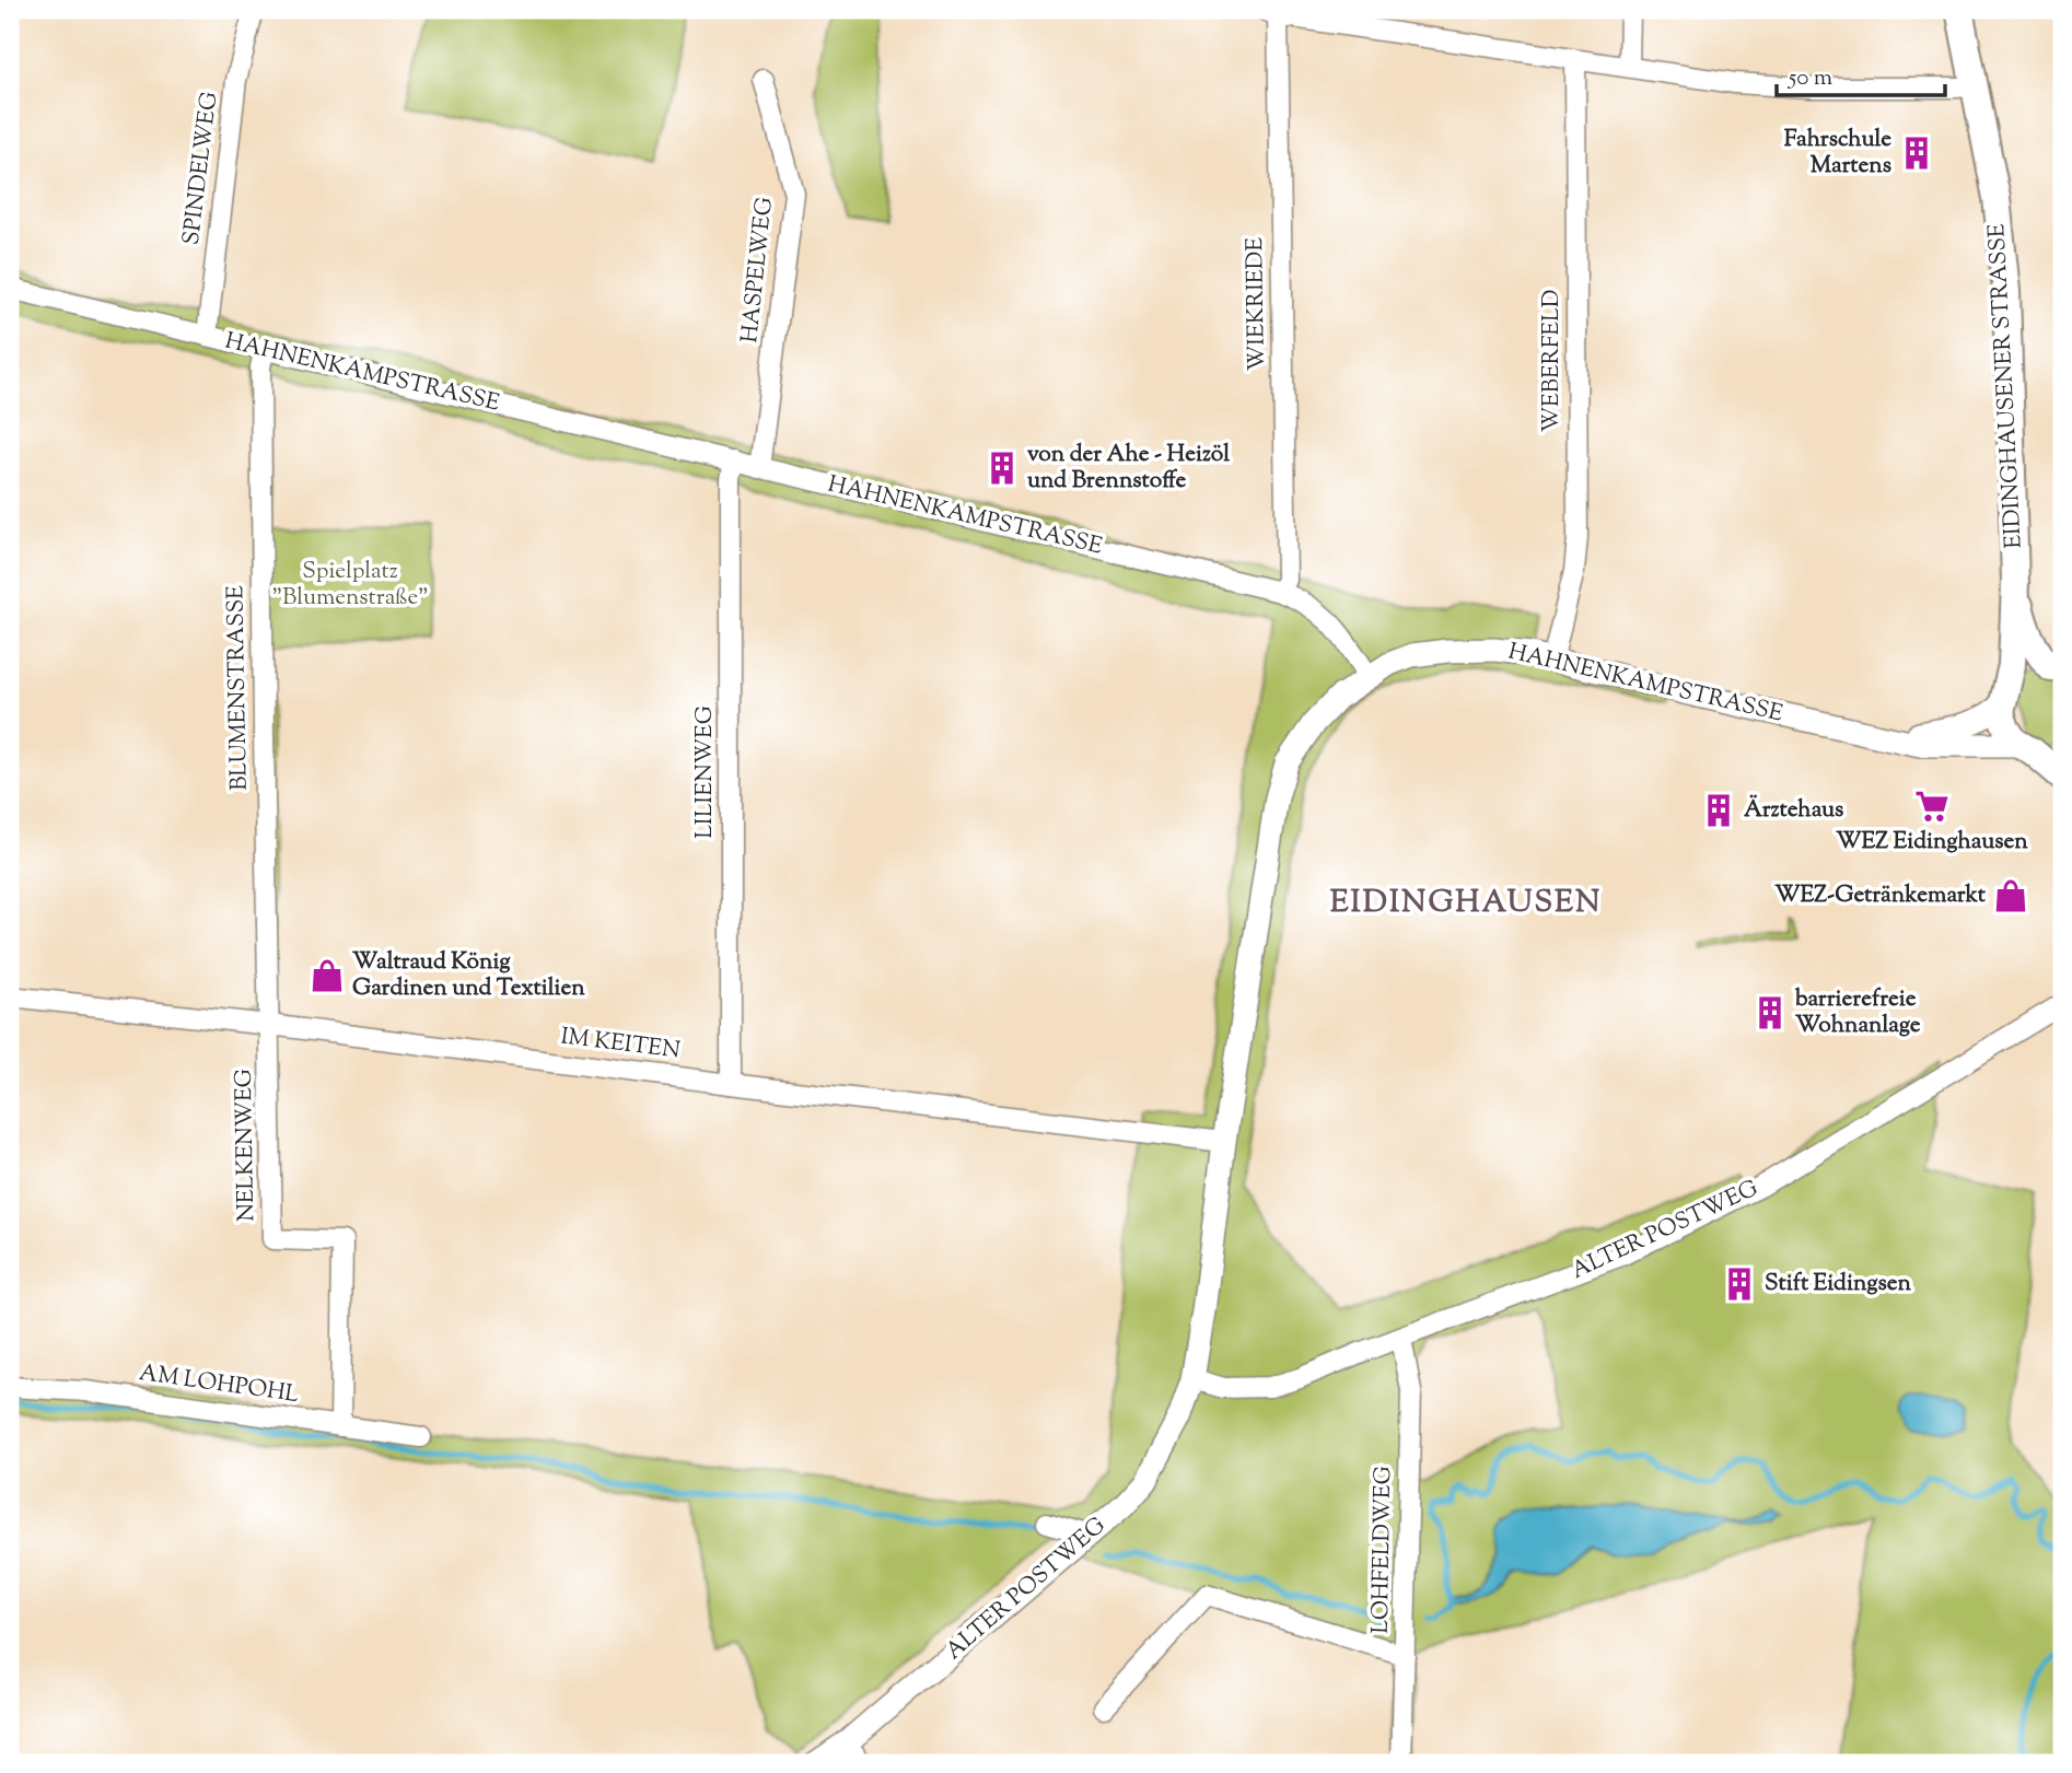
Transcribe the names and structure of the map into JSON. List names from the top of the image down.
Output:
{
  "streets": {
    "main road": ["EIDINGHAUSENER STRASSE"],
    "street": [
      "SPINDELWEG",
      "HASPELWEG",
      "WIEKRIEDE",
      "WEBERFELD",
      "HAHNENKAMPSTRASSE",
      "BLUMENSTRASSE",
      "LILIENWEG",
      "IM KEITEN",
      "NELKENWEG",
      "ALTER POSTWEG",
      "AM LOHPOHL",
      "LOHFELDWEG"
    ]
  },
  "crossings": [
    ["SPINDELWEG", "HAHNENKAMPSTRASSE"],
    ["HASPELWEG", "HAHNENKAMPSTRASSE"],
    ["WIEKRIEDE", "HAHNENKAMPSTRASSE"],
    ["WEBERFELD", "HAHNENKAMPSTRASSE"],
    ["HAHNENKAMPSTRASSE", "EIDINGHAUSENER STRASSE"],
    ["HAHNENKAMPSTRASSE", "BLUMENSTRASSE"],
    ["HAHNENKAMPSTRASSE", "LILIENWEG"],
    ["HAHNENKAMPSTRASSE", "ALTER POSTWEG"],
    ["BLUMENSTRASSE", "IM KEITEN"],
    ["BLUMENSTRASSE", "NELKENWEG"],
    ["LILIENWEG", "IM KEITEN"],
    ["IM KEITEN", "NELKENWEG"],
    ["IM KEITEN", "ALTER POSTWEG"],
    ["NELKENWEG", "AM LOHPOHL"],
    ["ALTER POSTWEG", "LOHFELDWEG"]
  ],
  "districts": ["EIDINGHAUSEN"],
  "parks": ["Spielplatz \"Blumenstraße\""],
  "places": {
    "building": [
      "Fahrschule Martens",
      "von der Ahe - Heizöl und Brennstoffe",
      "Ärztehaus",
      "barrierefreie Wohnanlage",
      "Stift Eidingsen"
    ],
    "supermarket": ["WEZ Eidinghausen"],
    "shop": ["WEZ-Getränkemarkt", "Waltraud König Gardinen und Textilien"]
  },
  "scale_bar": "50 m"
}
